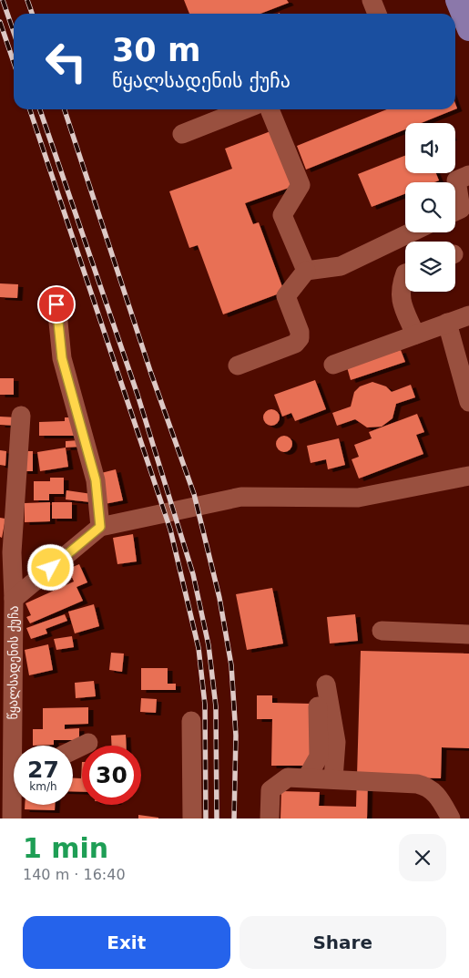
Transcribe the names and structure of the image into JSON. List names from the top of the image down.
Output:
{
  "streets": {
    "street": ["წყალსადენის ქუჩა"]
  },
  "page": {
    "turn": ["30 m", "წყალსადენის ქუჩა"],
    "speed": "27 km/h",
    "limit": "30",
    "heading": ["1 min", "140 m · 16:40"],
    "buttons": ["Exit", "Share"]
  }
}
